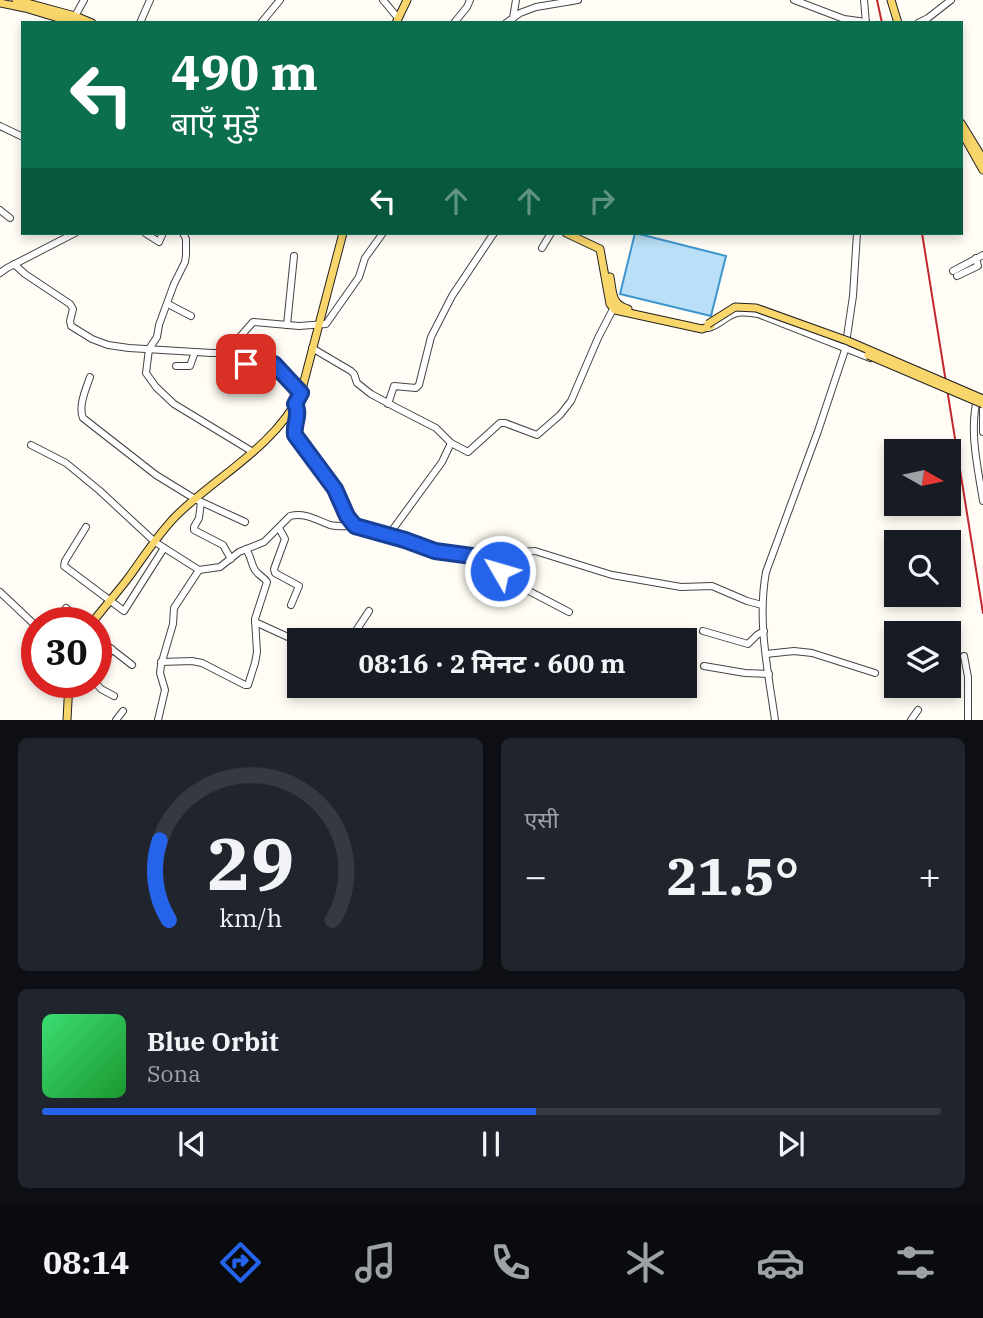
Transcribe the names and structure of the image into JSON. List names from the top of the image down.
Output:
{
  "north": "right",
  "page": {
    "turn": ["490 m", "बाएँ मुड़ें"],
    "limit": "30",
    "trip": "08:16 · 2 मिनट · 600 m",
    "tile": "एसी",
    "heat": ["−", "21.5°", "+"],
    "song": ["Blue Orbit", "Sona"],
    "tabs": "08:14",
    "gauge": ["29", "km/h"]
  }
}
